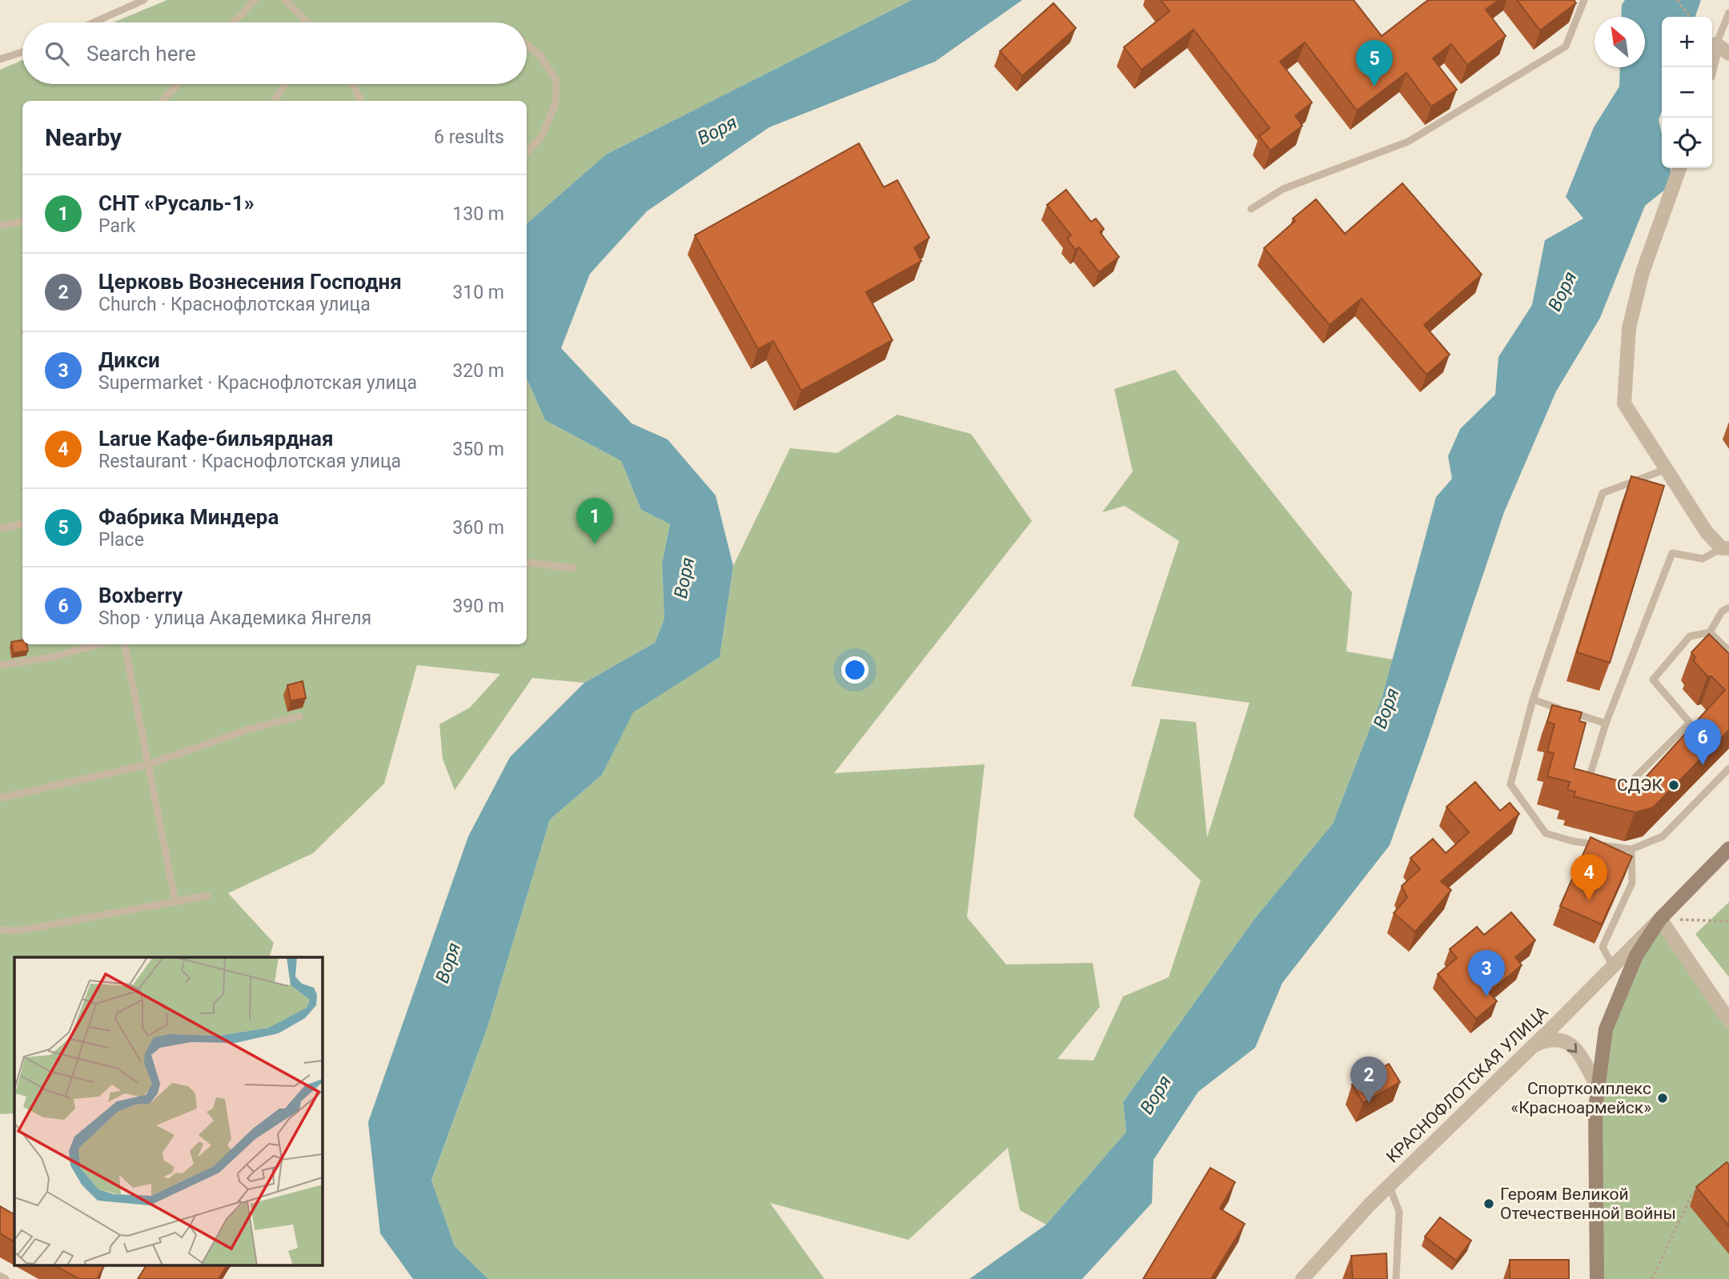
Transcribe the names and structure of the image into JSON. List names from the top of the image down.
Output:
{
  "streets": {
    "street": ["КРАСНОФЛОТСКАЯ УЛИЦА"]
  },
  "water": ["Воря"],
  "places": ["СДЭК", "Спорткомплекс «Красноармейск»", "Героям Великой Отечественной войны"],
  "north": "top left",
  "page": {
    "map_buttons": ["+", "−"],
    "search": "Search here",
    "pins": [
      "5",
      "1",
      "6",
      "4",
      "3",
      "2"
    ],
    "heading": ["Nearby", "6 results"],
    "list": [
      {
        "mark": "1",
        "name": "СНТ «Русаль-1»",
        "note": "Park",
        "value": "130 m"
      },
      {
        "mark": "2",
        "name": "Церковь Вознесения Господня",
        "note": "Church · Краснофлотская улица",
        "value": "310 m"
      },
      {
        "mark": "3",
        "name": "Дикси",
        "note": "Supermarket · Краснофлотская улица",
        "value": "320 m"
      },
      {
        "mark": "4",
        "name": "Larue Кафе-бильярдная",
        "note": "Restaurant · Краснофлотская улица",
        "value": "350 m"
      },
      {
        "mark": "5",
        "name": "Фабрика Миндера",
        "note": "Place",
        "value": "360 m"
      },
      {
        "mark": "6",
        "name": "Boxberry",
        "note": "Shop · улица Академика Янгеля",
        "value": "390 m"
      }
    ]
  }
}
